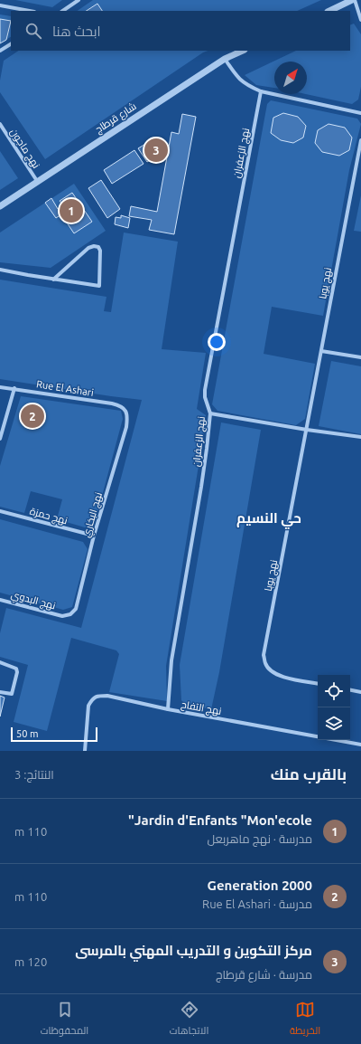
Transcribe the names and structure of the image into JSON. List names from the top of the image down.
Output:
{
  "streets": {
    "street": [
      "شارع قرطاج",
      "نهج ماجون",
      "نهج الزعفران",
      "نهج يوبا",
      "Rue El Ashari",
      "نهج البخاري",
      "نهج حمزة",
      "نهج البدوي",
      "نهج التفاح"
    ]
  },
  "crossings": [
    ["شارع قرطاج", "نهج ماجون"],
    ["نهج الزعفران", "نهج التفاح"],
    ["Rue El Ashari", "نهج البخاري"],
    ["نهج البخاري", "نهج حمزة"],
    ["نهج البخاري", "نهج البدوي"]
  ],
  "districts": ["حي النسيم"],
  "scale_bar": "50 m",
  "north": "top right",
  "page": {
    "search": "ابحث هنا",
    "pins": ["3", "1", "2"],
    "scale": "50 m",
    "heading": ["بالقرب منك", "النتائج: 3"],
    "list": [
      {
        "mark": "1",
        "name": "Jardin d'Enfants \"Mon'ecole\"",
        "note": "مدرسة · نهج ماهربعل",
        "value": "110 m"
      },
      {
        "mark": "2",
        "name": "Generation 2000",
        "note": "مدرسة · Rue El Ashari",
        "value": "110 m"
      },
      {
        "mark": "3",
        "name": "مركز التكوين و التدريب المهني بالمرسى",
        "note": "مدرسة · شارع قرطاج",
        "value": "120 m"
      }
    ],
    "nav": ["الخريطة", "الاتجاهات", "المحفوظات"]
  }
}
